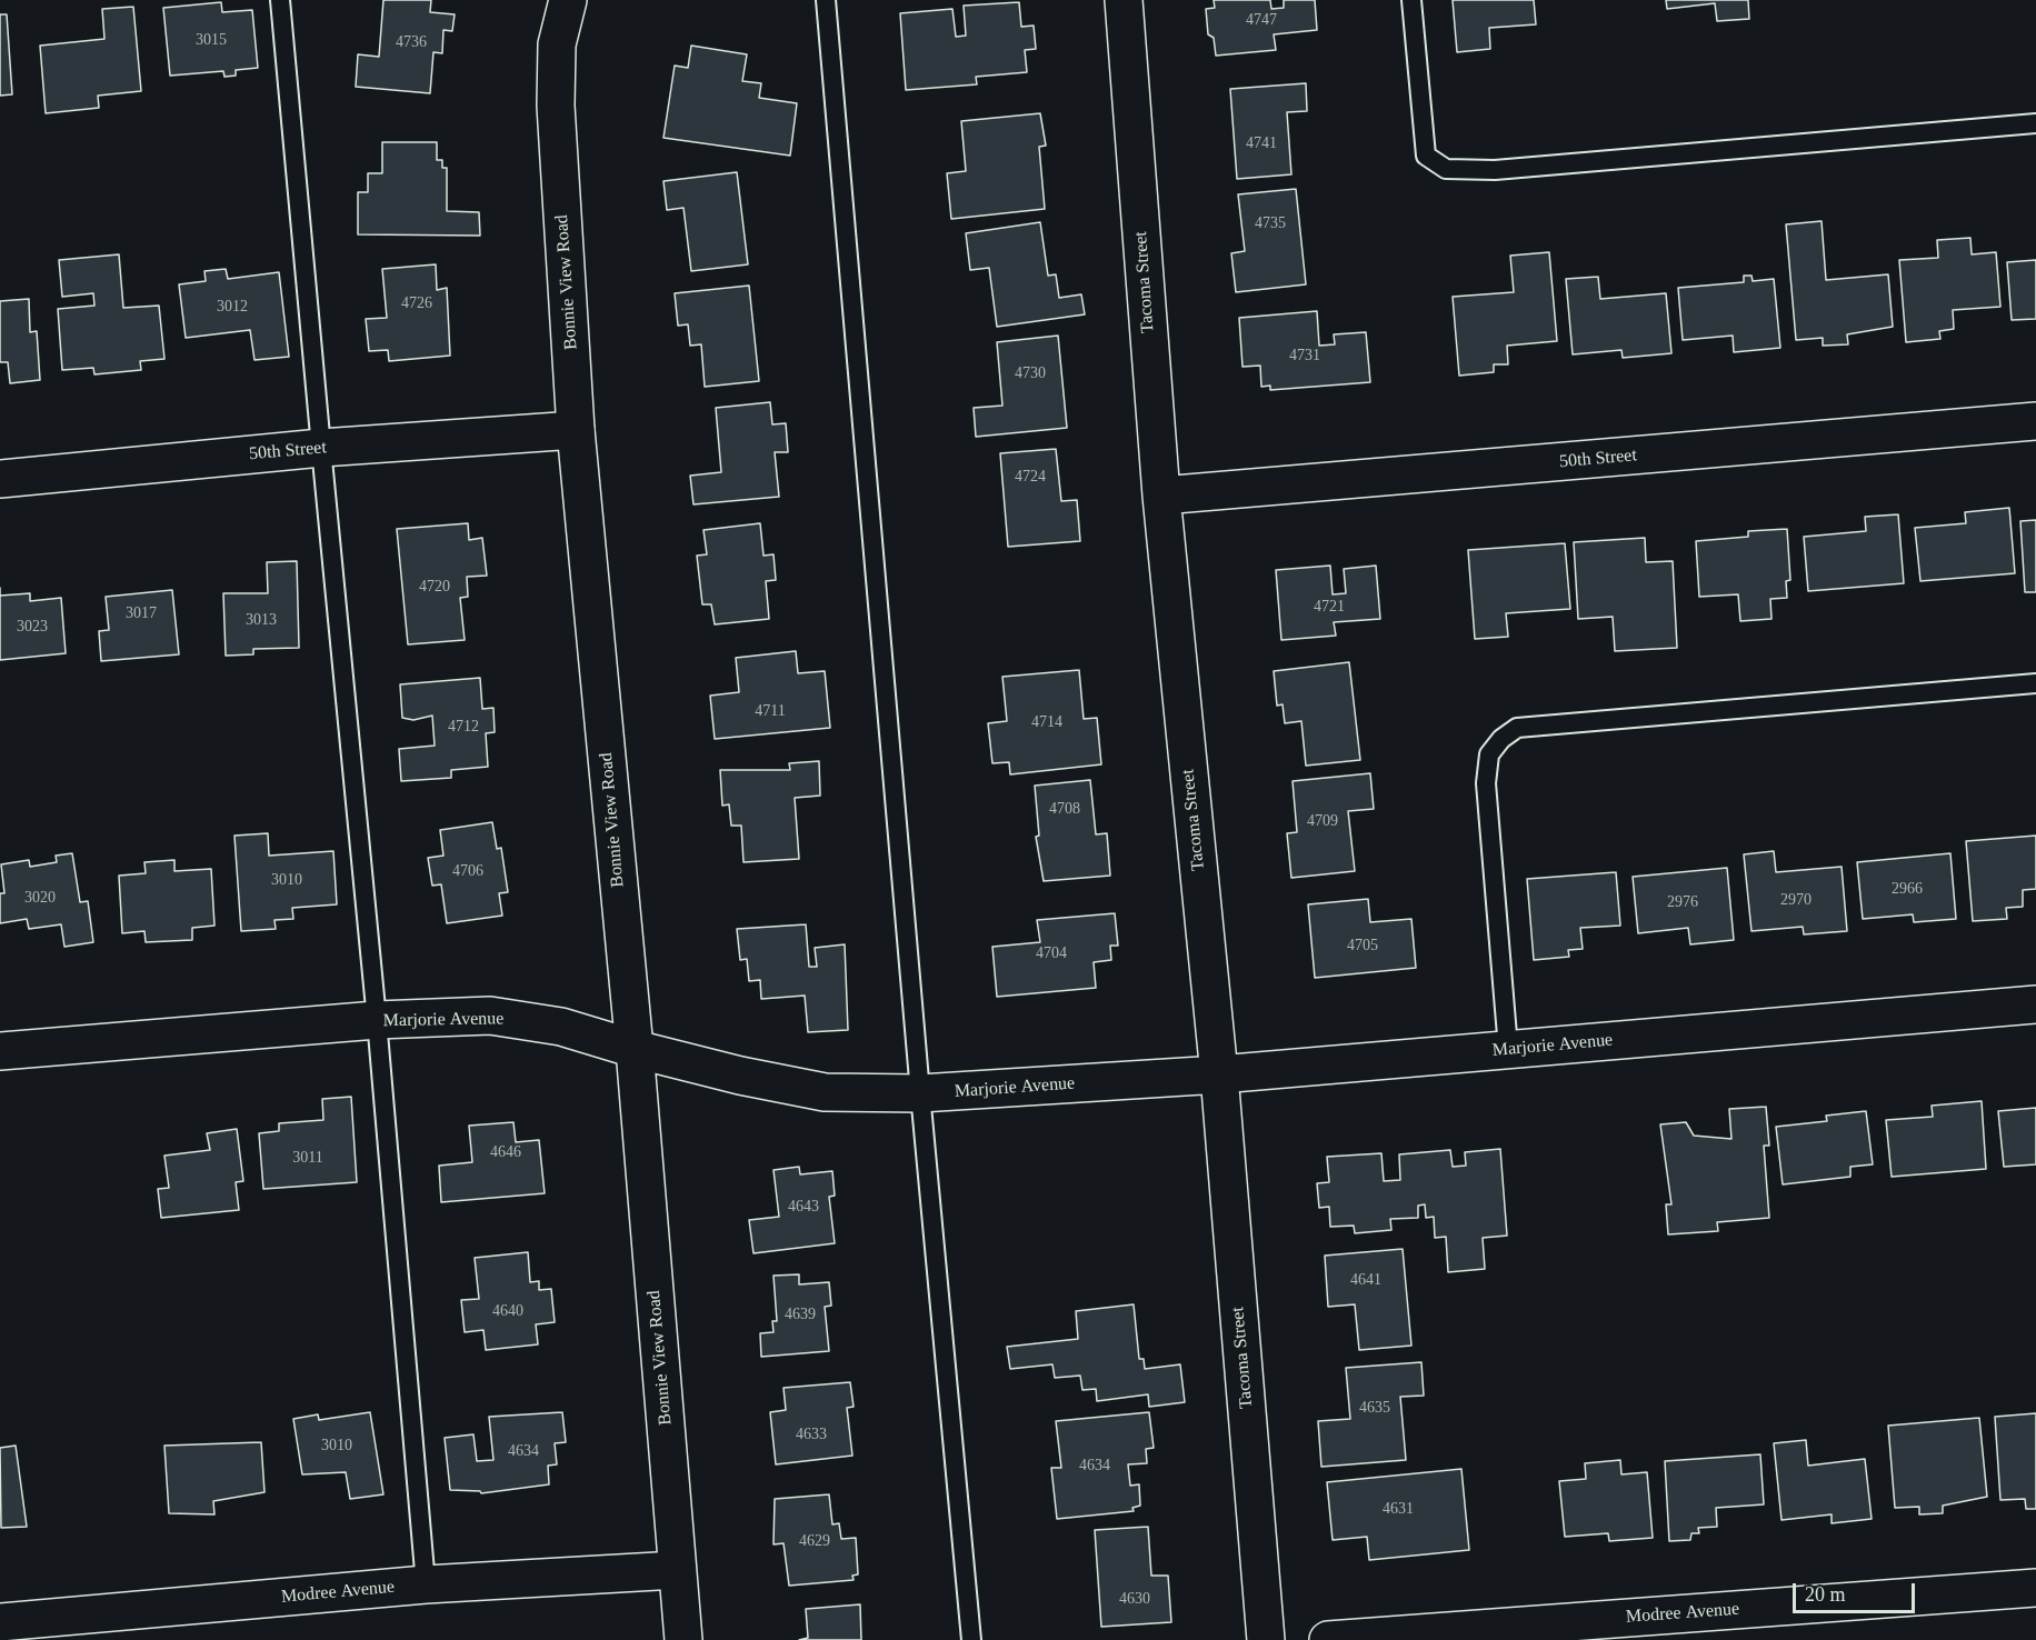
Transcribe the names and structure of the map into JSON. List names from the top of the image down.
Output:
{
  "streets": {
    "street": [
      "Bonnie View Road",
      "Tacoma Street",
      "50th Street",
      "Marjorie Avenue",
      "Modree Avenue"
    ]
  },
  "crossings": [
    ["Bonnie View Road", "50th Street"],
    ["Bonnie View Road", "Marjorie Avenue"],
    ["Bonnie View Road", "Modree Avenue"],
    ["Tacoma Street", "50th Street"],
    ["Tacoma Street", "Marjorie Avenue"]
  ],
  "house_numbers": [
    "4747",
    "3015",
    "4736",
    "4741",
    "4735",
    "4726",
    "3012",
    "4731",
    "4730",
    "4724",
    "4720",
    "4721",
    "3017",
    "3013",
    "3023",
    "4711",
    "4714",
    "4712",
    "4708",
    "4709",
    "4706",
    "3010",
    "2966",
    "3020",
    "2970",
    "2976",
    "4705",
    "4704",
    "4646",
    "3011",
    "4643",
    "4641",
    "4640",
    "4639",
    "4635",
    "4633",
    "3010",
    "4634",
    "4634",
    "4631",
    "4629",
    "4630"
  ],
  "scale_bar": "20 m"
}
